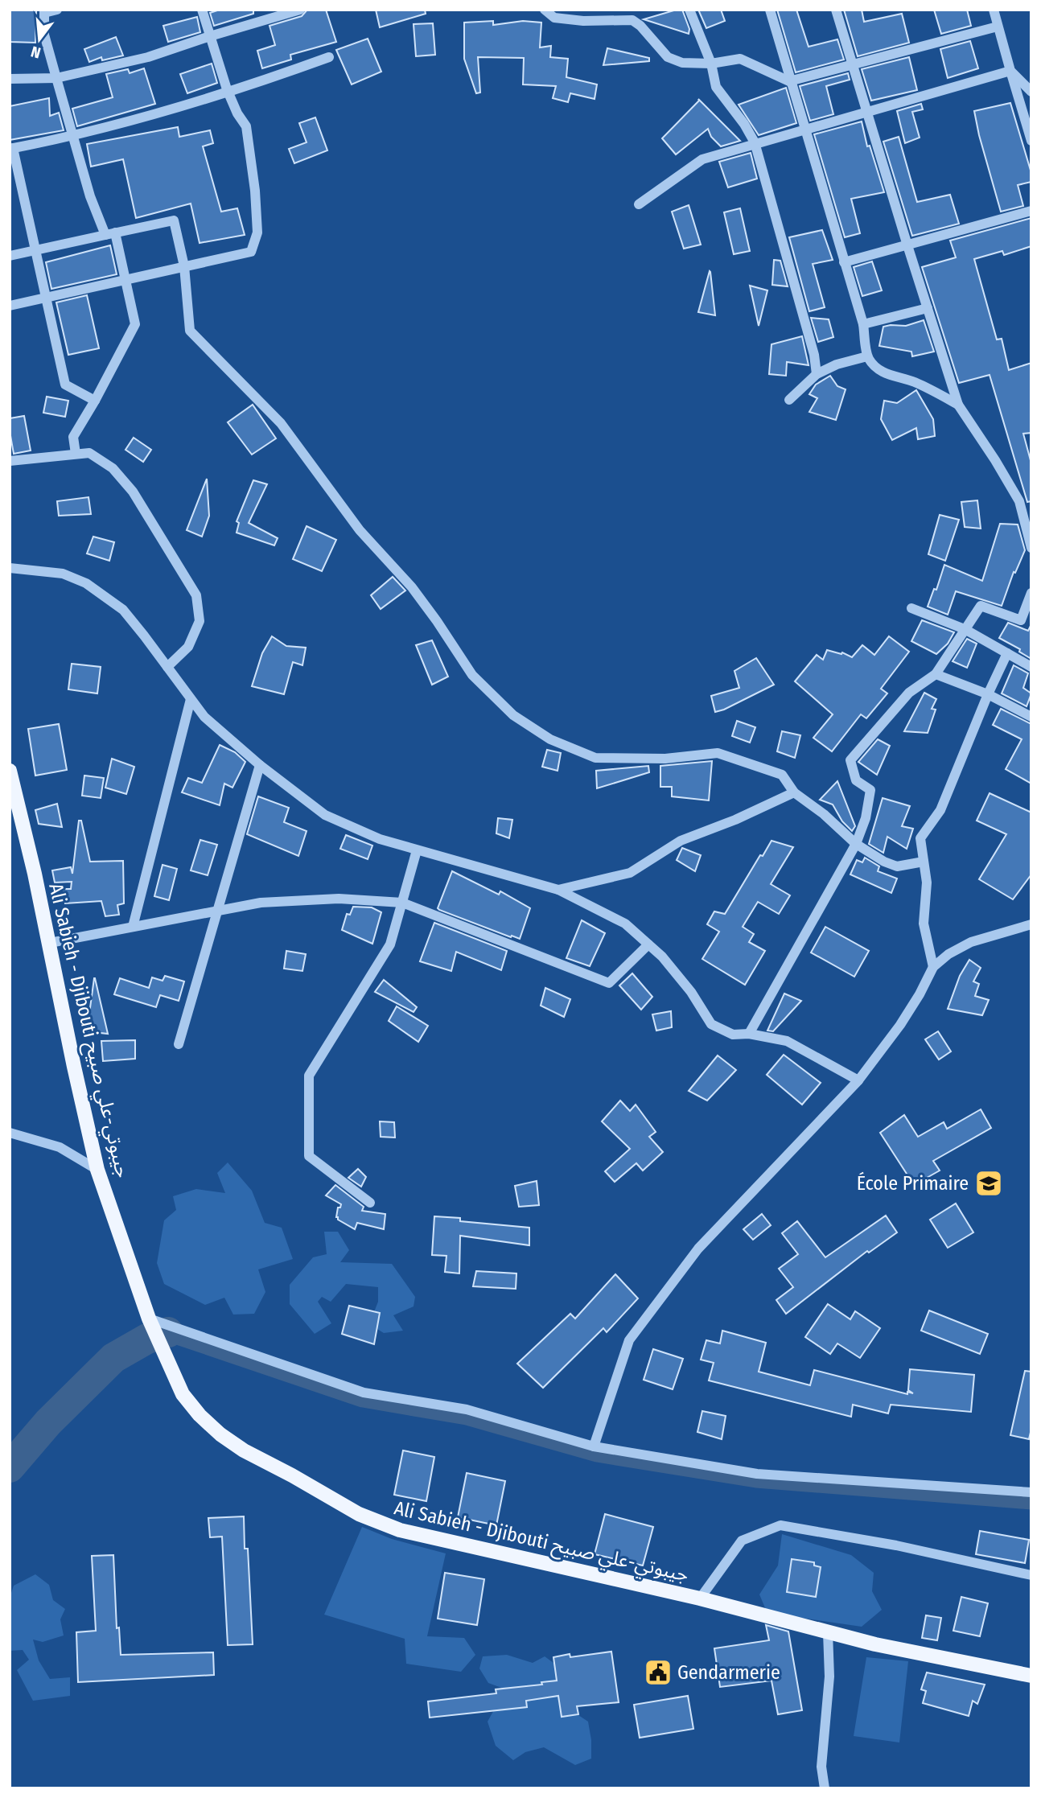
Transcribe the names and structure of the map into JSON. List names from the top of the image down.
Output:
{
  "streets": {
    "main road": ["Ali Sabieh - Djibouti جيبوتي-علي صبيح"]
  },
  "places": {
    "school or university": ["École Primaire"],
    "public building": ["Gendarmerie"]
  },
  "north": "bottom"
}
